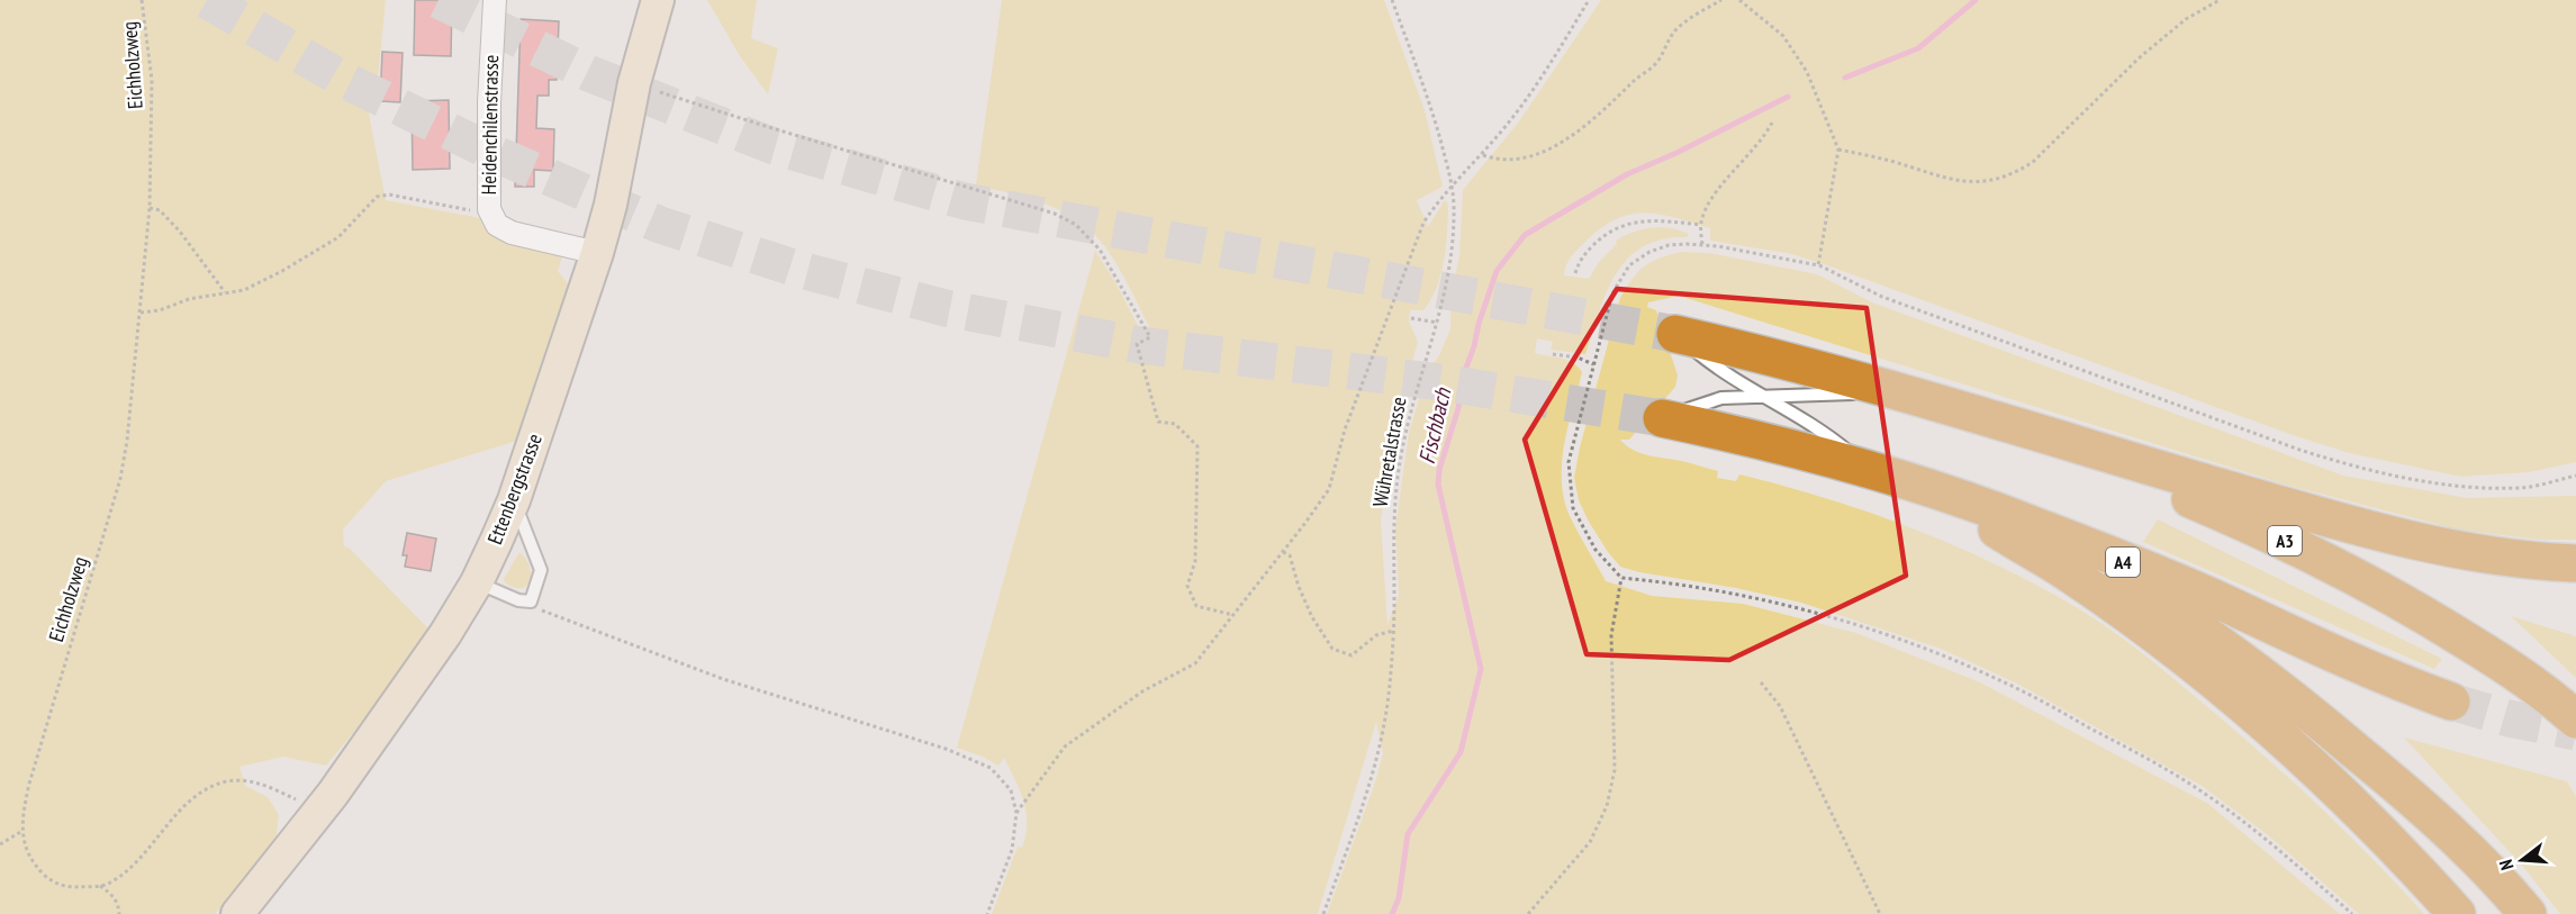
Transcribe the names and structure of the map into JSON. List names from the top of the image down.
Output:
{
  "streets": {
    "highway": ["A3", "A4"],
    "street": ["Heidenchilenstrasse", "Ettenbergstrasse"],
    "path": ["Eichholzweg", "Wühretalstrasse"]
  },
  "crossings": [
    ["Heidenchilenstrasse", "Ettenbergstrasse"]
  ],
  "water": ["Fischbach"],
  "north": "left"
}
